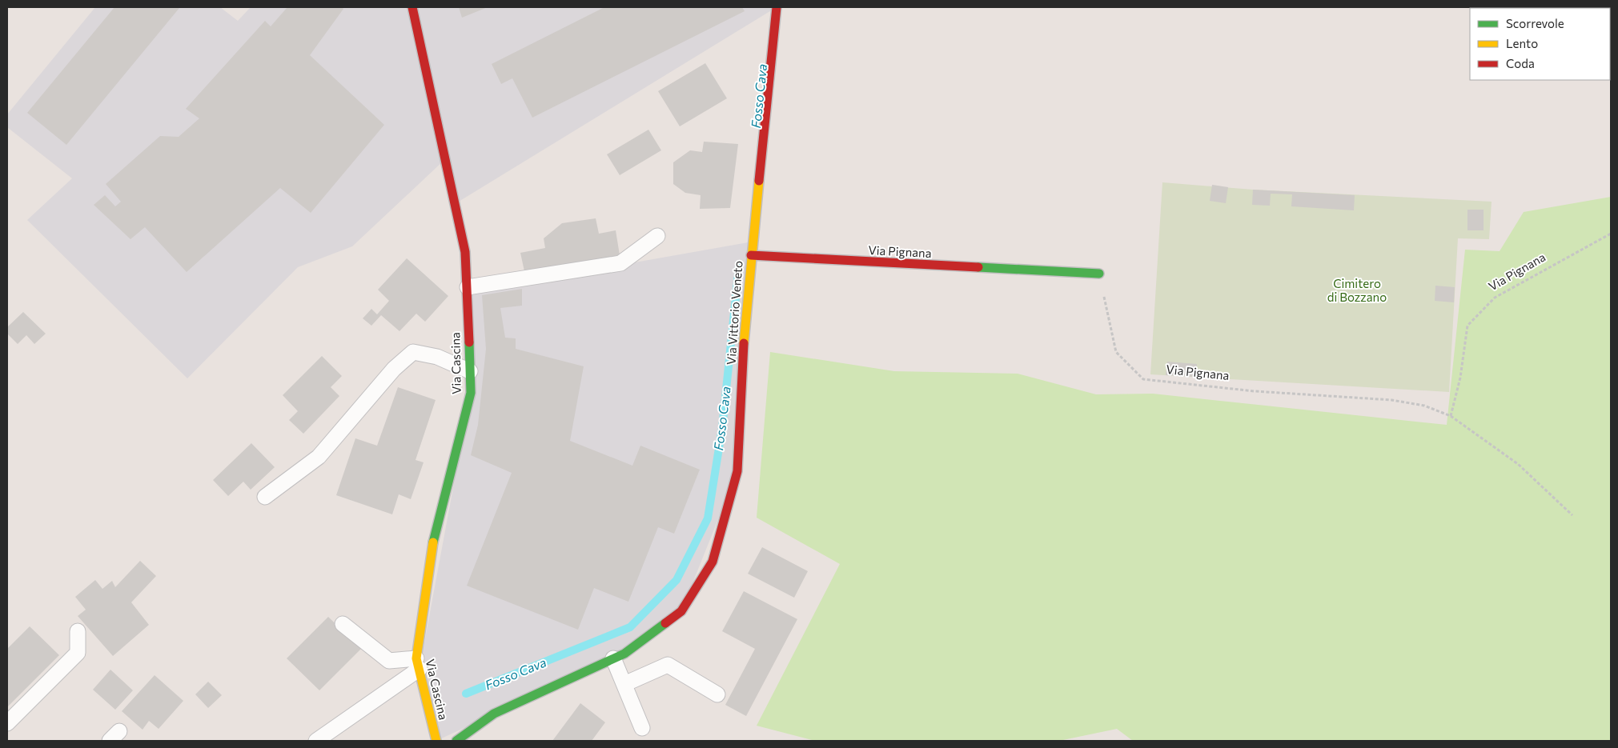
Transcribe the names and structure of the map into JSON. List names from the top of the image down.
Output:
{
  "streets": {
    "street": ["Via Pignana", "Via Vittorio Veneto", "Via Cascina"]
  },
  "crossings": [
    ["Via Pignana", "Via Vittorio Veneto"]
  ],
  "water": ["Fosso Cava"],
  "parks": ["Cimitero di Bozzano"],
  "legend": ["Scorrevole", "Lento", "Coda"]
}
